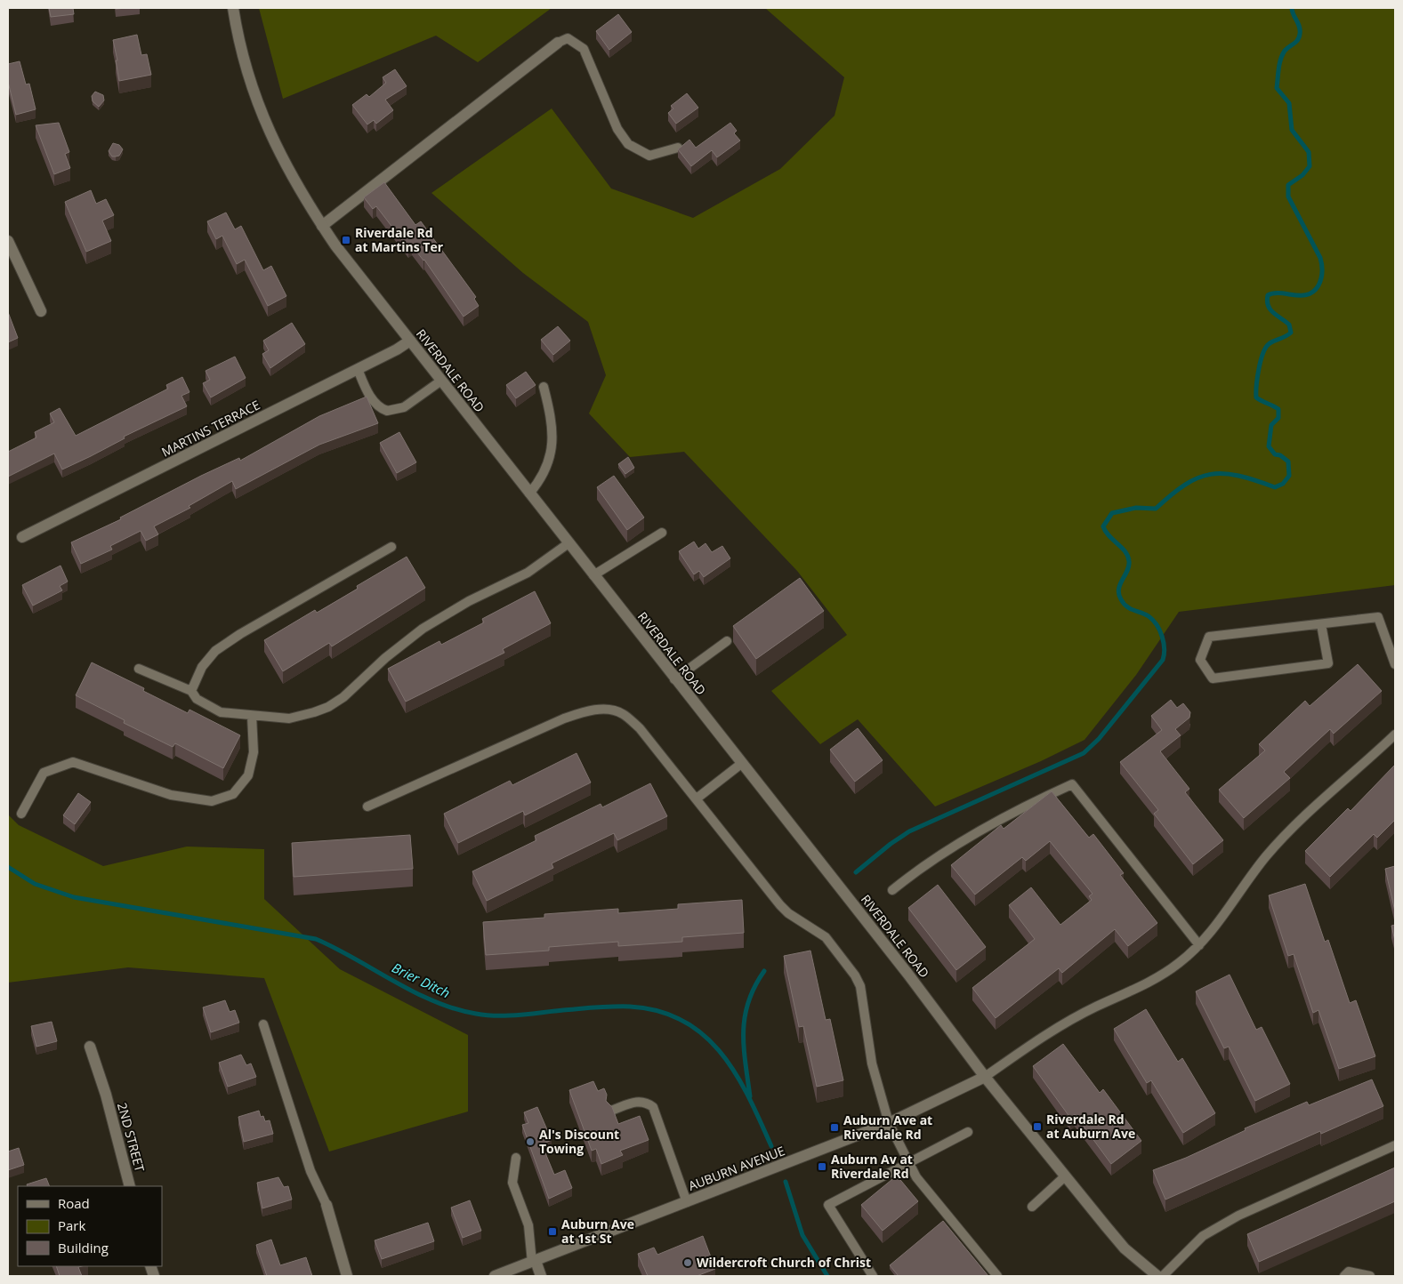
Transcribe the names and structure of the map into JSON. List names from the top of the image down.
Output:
{
  "streets": {
    "street": [
      "RIVERDALE ROAD",
      "MARTINS TERRACE",
      "2ND STREET",
      "AUBURN AVENUE"
    ]
  },
  "crossings": [
    ["RIVERDALE ROAD", "MARTINS TERRACE"],
    ["RIVERDALE ROAD", "AUBURN AVENUE"]
  ],
  "water": ["Brier Ditch"],
  "places": {
    "transit": [
      "Riverdale Rd at Martins Ter",
      "Riverdale Rd at Auburn Ave",
      "Auburn Ave at Riverdale Rd",
      "Auburn Av at Riverdale Rd",
      "Auburn Ave at 1st St"
    ],
    "other": ["Al's Discount Towing", "Wildercroft Church of Christ"]
  },
  "legend": ["Road", "Park", "Building"]
}
